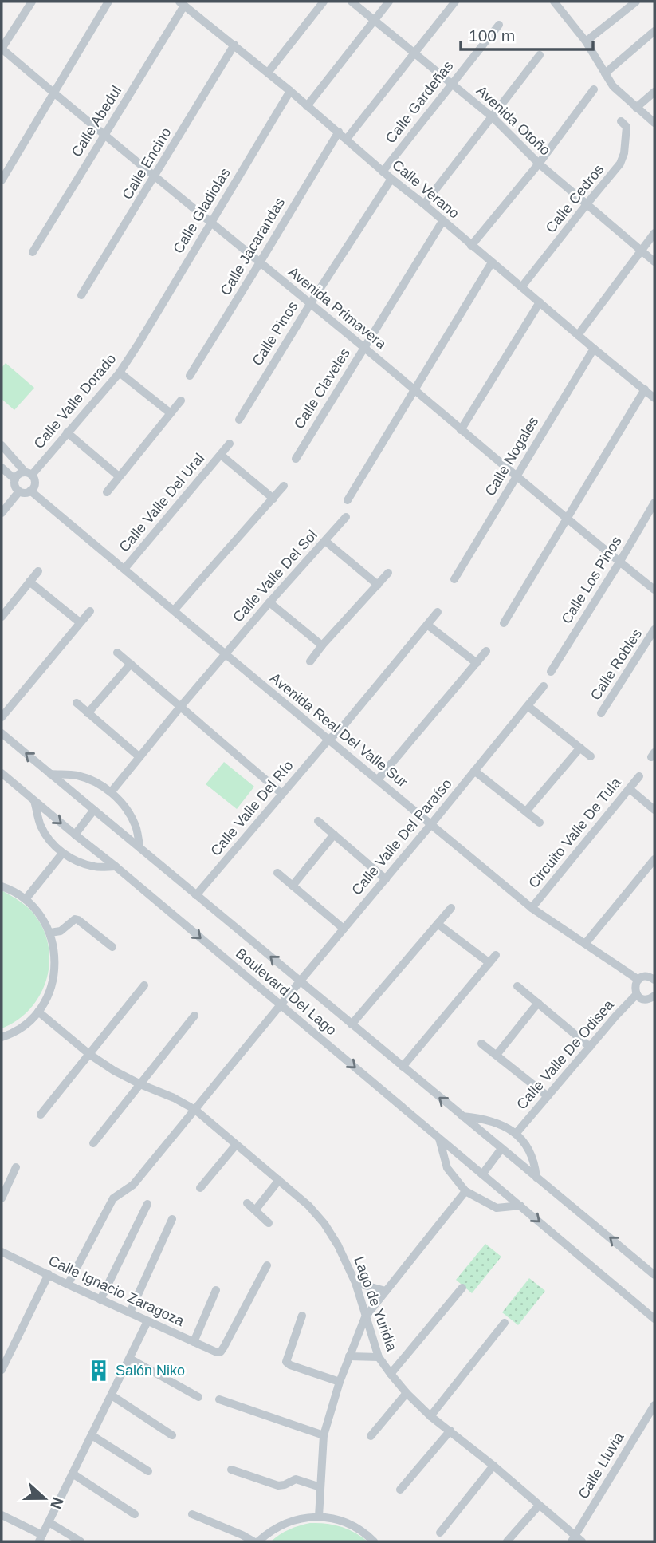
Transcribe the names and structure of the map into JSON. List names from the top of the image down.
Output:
{
  "streets": {
    "street": [
      "Calle Gardeñas",
      "Avenida Otoño",
      "Calle Abedul",
      "Calle Encino",
      "Calle Verano",
      "Calle Cedros",
      "Calle Gladiolas",
      "Calle Jacarandas",
      "Avenida Primavera",
      "Calle Pinos",
      "Calle Claveles",
      "Calle Valle Dorado",
      "Calle Nogales",
      "Calle Valle Del Ural",
      "Calle Valle Del Sol",
      "Calle Los Pinos",
      "Calle Robles",
      "Avenida Real Del Valle Sur",
      "Calle Valle Del Río",
      "Circuito Valle De Tula",
      "Calle Valle Del Paraíso",
      "Boulevard Del Lago",
      "Calle Valle De Odisea",
      "Calle Ignacio Zaragoza",
      "Lago de Yuridia",
      "Calle Lluvia"
    ]
  },
  "crossings": [
    ["Calle Gardeñas", "Avenida Otoño"],
    ["Calle Gardeñas", "Calle Verano"],
    ["Avenida Otoño", "Calle Cedros"],
    ["Calle Abedul", "Calle Verano"],
    ["Calle Abedul", "Avenida Primavera"],
    ["Calle Encino", "Calle Verano"],
    ["Calle Encino", "Avenida Primavera"],
    ["Calle Verano", "Calle Cedros"],
    ["Calle Verano", "Calle Gladiolas"],
    ["Calle Verano", "Calle Jacarandas"],
    ["Calle Verano", "Calle Pinos"],
    ["Calle Verano", "Calle Claveles"],
    ["Calle Verano", "Calle Nogales"],
    ["Calle Gladiolas", "Avenida Primavera"],
    ["Calle Gladiolas", "Calle Valle Dorado"],
    ["Calle Jacarandas", "Avenida Primavera"],
    ["Avenida Primavera", "Calle Pinos"],
    ["Avenida Primavera", "Calle Claveles"],
    ["Avenida Primavera", "Calle Nogales"],
    ["Avenida Primavera", "Calle Los Pinos"],
    ["Calle Valle Dorado", "Avenida Real Del Valle Sur"],
    ["Calle Valle Del Ural", "Avenida Real Del Valle Sur"],
    ["Calle Valle Del Sol", "Avenida Real Del Valle Sur"],
    ["Avenida Real Del Valle Sur", "Calle Valle Del Río"],
    ["Avenida Real Del Valle Sur", "Circuito Valle De Tula"],
    ["Avenida Real Del Valle Sur", "Calle Valle Del Paraíso"],
    ["Calle Valle Del Río", "Boulevard Del Lago"],
    ["Calle Valle Del Paraíso", "Boulevard Del Lago"],
    ["Calle Valle Del Paraíso", "Calle Ignacio Zaragoza"],
    ["Calle Valle Del Paraíso", "Lago de Yuridia"],
    ["Boulevard Del Lago", "Calle Valle De Odisea"],
    ["Lago de Yuridia", "Calle Lluvia"]
  ],
  "places": {
    "building": ["Salón Niko"]
  },
  "scale_bar": "100 m",
  "north": "right"
}
